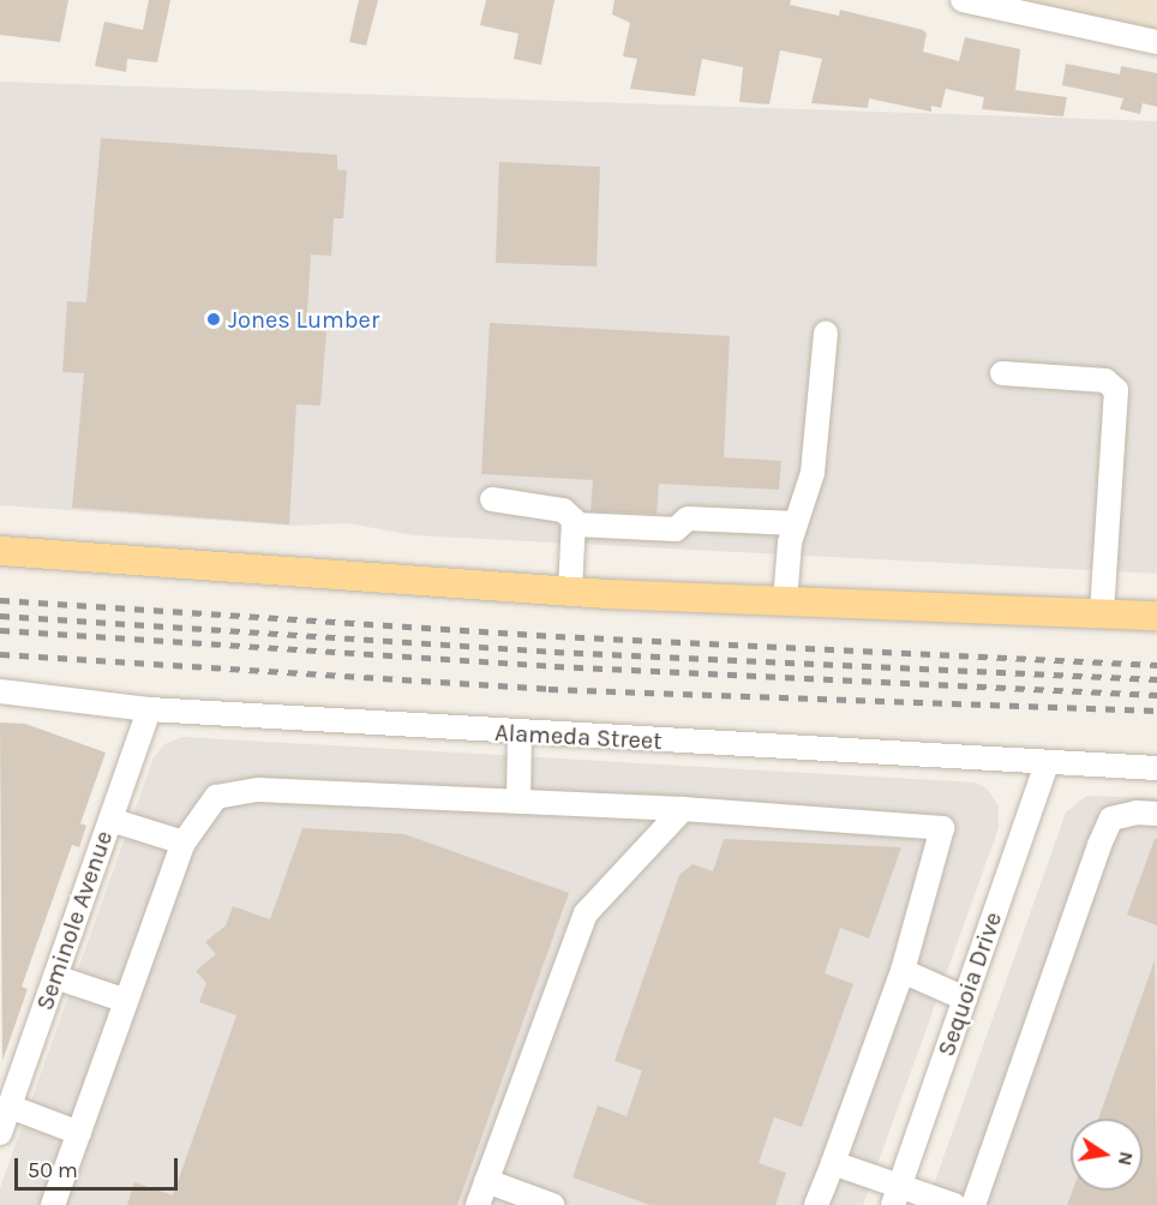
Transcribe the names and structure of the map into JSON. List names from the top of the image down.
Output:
{
  "streets": {
    "street": ["Alameda Street", "Seminole Avenue", "Sequoia Drive"]
  },
  "crossings": [
    ["Alameda Street", "Seminole Avenue"],
    ["Alameda Street", "Sequoia Drive"]
  ],
  "places": ["Jones Lumber"],
  "scale_bar": "50 m",
  "north": "right"
}
